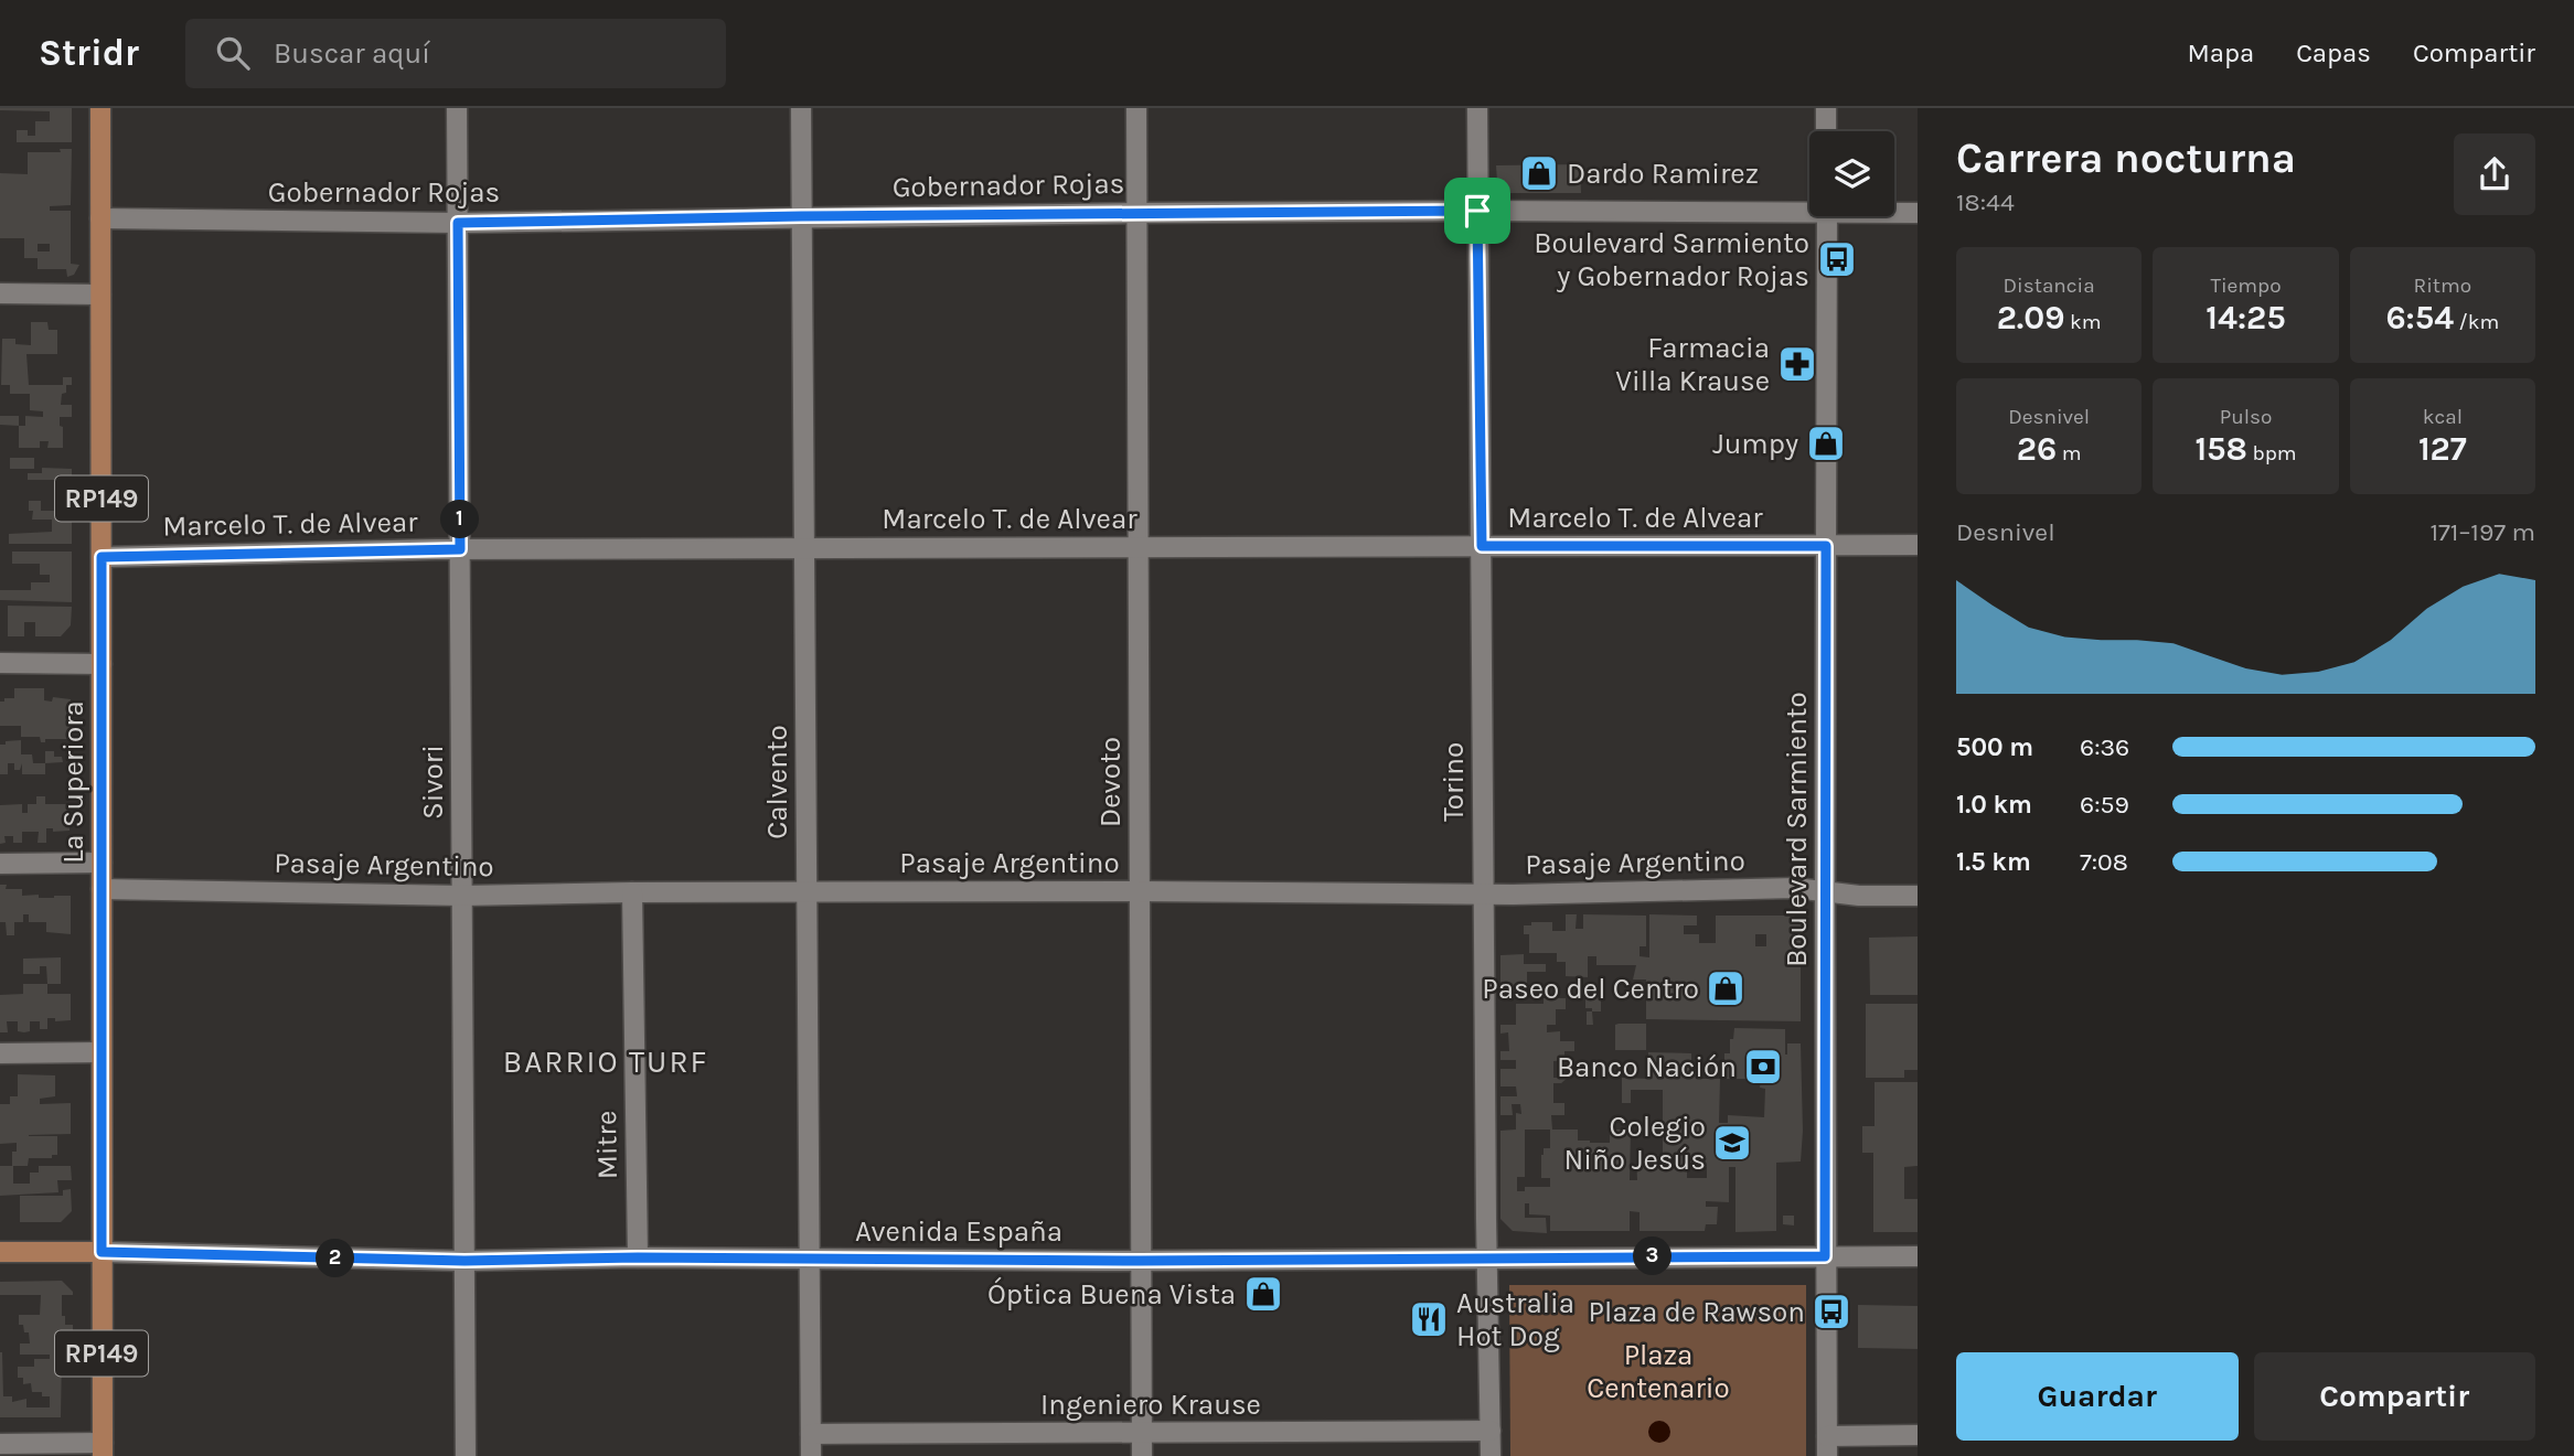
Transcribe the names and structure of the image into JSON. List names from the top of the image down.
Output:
{
  "streets": {
    "main road": ["RP149", "La Superiora", "Avenida España"],
    "street": [
      "Gobernador Rojas",
      "Marcelo T. de Alvear",
      "Sivori",
      "Calvento",
      "Devoto",
      "Torino",
      "Boulevard Sarmiento",
      "Pasaje Argentino",
      "Mitre",
      "Ingeniero Krause"
    ]
  },
  "crossings": [
    ["Gobernador Rojas", "La Superiora"],
    ["Gobernador Rojas", "Sivori"],
    ["Gobernador Rojas", "Calvento"],
    ["Gobernador Rojas", "Devoto"],
    ["Gobernador Rojas", "Torino"],
    ["Marcelo T. de Alvear", "La Superiora"],
    ["Marcelo T. de Alvear", "Sivori"],
    ["Marcelo T. de Alvear", "Calvento"],
    ["Marcelo T. de Alvear", "Devoto"],
    ["Marcelo T. de Alvear", "Torino"],
    ["Marcelo T. de Alvear", "Boulevard Sarmiento"],
    ["La Superiora", "Pasaje Argentino"],
    ["La Superiora", "Avenida España"],
    ["Sivori", "Pasaje Argentino"],
    ["Sivori", "Avenida España"],
    ["Calvento", "Pasaje Argentino"],
    ["Calvento", "Avenida España"],
    ["Calvento", "Ingeniero Krause"],
    ["Devoto", "Pasaje Argentino"],
    ["Devoto", "Avenida España"],
    ["Devoto", "Ingeniero Krause"],
    ["Torino", "Pasaje Argentino"],
    ["Torino", "Avenida España"],
    ["Torino", "Ingeniero Krause"],
    ["Boulevard Sarmiento", "Pasaje Argentino"],
    ["Boulevard Sarmiento", "Avenida España"],
    ["Pasaje Argentino", "Mitre"],
    ["Mitre", "Avenida España"]
  ],
  "districts": ["BARRIO TURF"],
  "parks": ["Plaza Centenario"],
  "places": {
    "shop": [
      "Dardo Ramirez",
      "Jumpy",
      "Paseo del Centro",
      "Óptica Buena Vista"
    ],
    "bus stop": ["Boulevard Sarmiento y Gobernador Rojas", "Plaza de Rawson"],
    "pharmacy": ["Farmacia Villa Krause"],
    "bank": ["Banco Nación"],
    "school or university": ["Colegio Niño Jesús"],
    "restaurant": ["Australia Hot Dog"]
  },
  "page": {
    "header": "Stridr",
    "search": "Buscar aquí",
    "nav": ["Mapa", "Capas", "Compartir"],
    "heading": ["Carrera nocturna", "18:44"],
    "stats": [
      ["Distancia", "2.09 km"],
      ["Tiempo", "14:25"],
      ["Ritmo", "6:54 /km"],
      ["Desnivel", "26 m"],
      ["Pulso", "158 bpm"],
      ["kcal", "127"]
    ],
    "pins": ["1", "3", "2"],
    "chart": ["Desnivel", "171–197 m"],
    "list": [
      {
        "name": "500 m",
        "note": "6:36"
      },
      {
        "name": "1.0 km",
        "note": "6:59"
      },
      {
        "name": "1.5 km",
        "note": "7:08"
      }
    ],
    "buttons": ["Guardar", "Compartir"]
  }
}
